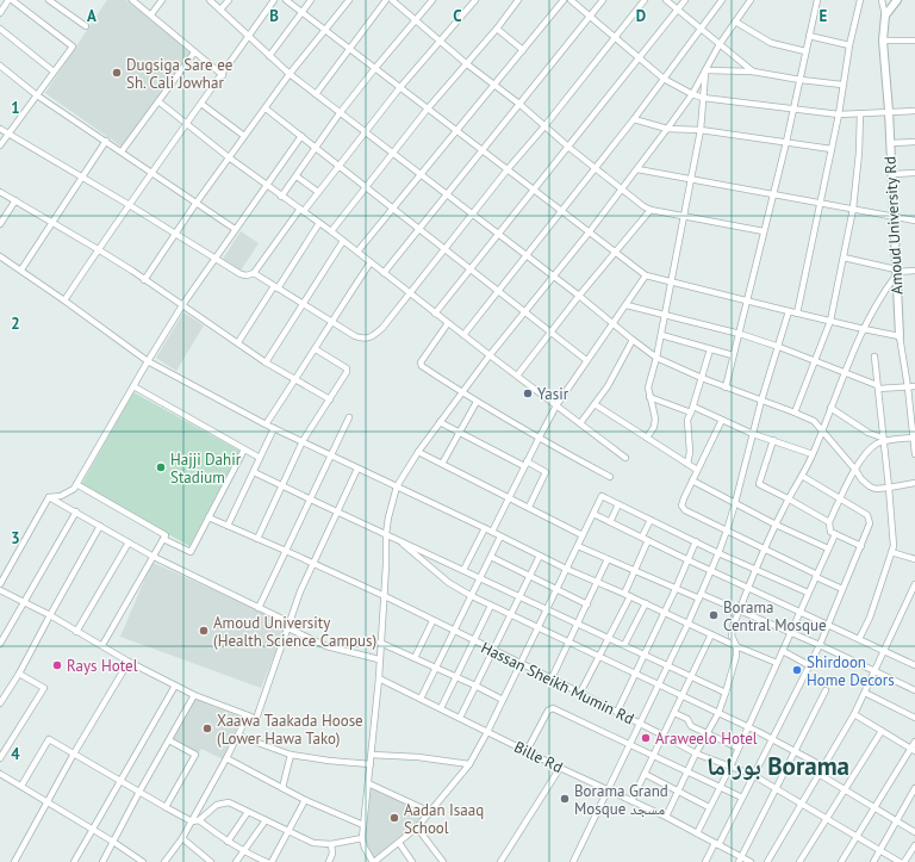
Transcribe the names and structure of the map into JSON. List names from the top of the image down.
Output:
{
  "streets": {
    "street": ["Amoud University Rd", "Hassan Sheikh Mumin Rd", "Bille Rd"]
  },
  "districts": ["بوراما Borama"],
  "places": [
    "Dugsiga Sare ee Sh. Cali Jowhar",
    "Yasir",
    "Hajji Dahir Stadium",
    "Borama Central Mosque",
    "Amoud University (Health Science Campus)",
    "Rays Hotel",
    "Shirdoon Home Decors",
    "Xaawa Taakada Hoose (Lower Hawa Tako)",
    "Araweelo Hotel",
    "Borama Grand Mosque مسجد",
    "Aadan Isaaq School"
  ],
  "grid": {
    "columns": [
      "A",
      "B",
      "C",
      "D",
      "E"
    ],
    "rows": [
      "1",
      "2",
      "3",
      "4"
    ]
  }
}
